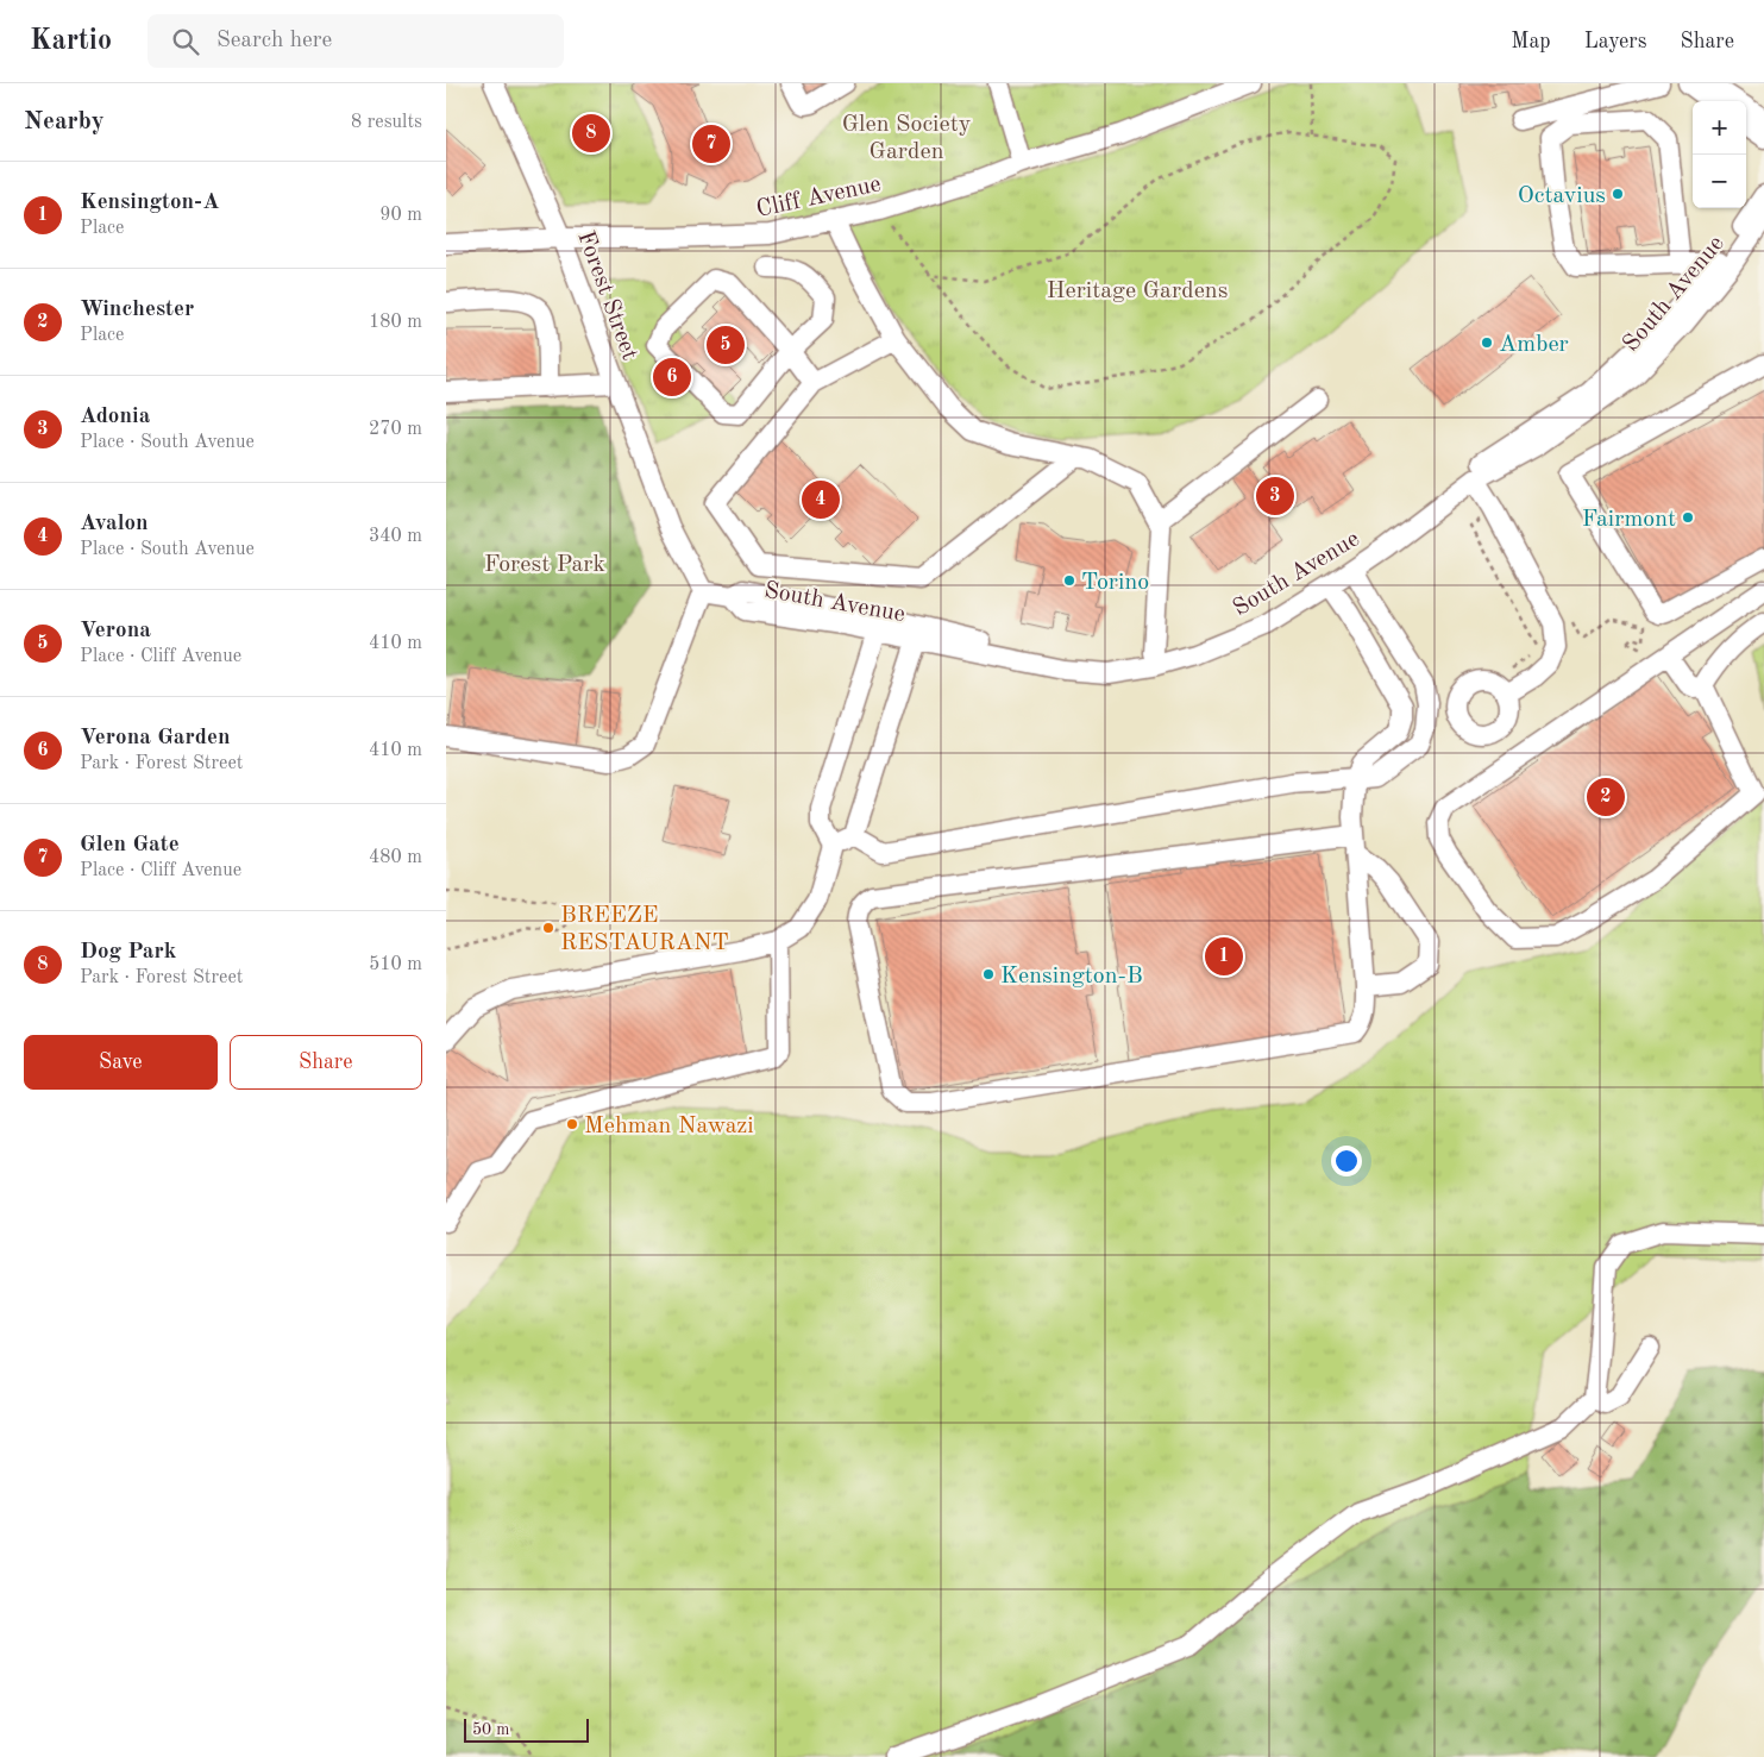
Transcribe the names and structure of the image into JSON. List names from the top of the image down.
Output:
{
  "streets": {
    "street": ["Cliff Avenue", "South Avenue", "Forest Street"]
  },
  "crossings": [
    ["Cliff Avenue", "Forest Street"],
    ["South Avenue", "Forest Street"]
  ],
  "parks": ["Glen Society Garden", "Heritage Gardens", "Forest Park"],
  "places": [
    "Octavius",
    "Amber",
    "Fairmont",
    "Torino",
    "BREEZE RESTAURANT",
    "Kensington-B",
    "Mehman Nawazi"
  ],
  "scale_bar": "50 m",
  "page": {
    "header": "Kartio",
    "search": "Search here",
    "nav": ["Map", "Layers", "Share"],
    "heading": ["Nearby", "8 results"],
    "map_buttons": ["+", "−"],
    "pins": [
      "8",
      "7",
      "5",
      "6",
      "3",
      "4",
      "2",
      "1"
    ],
    "list": [
      {
        "mark": "1",
        "name": "Kensington-A",
        "note": "Place",
        "value": "90 m"
      },
      {
        "mark": "2",
        "name": "Winchester",
        "note": "Place",
        "value": "180 m"
      },
      {
        "mark": "3",
        "name": "Adonia",
        "note": "Place · South Avenue",
        "value": "270 m"
      },
      {
        "mark": "4",
        "name": "Avalon",
        "note": "Place · South Avenue",
        "value": "340 m"
      },
      {
        "mark": "5",
        "name": "Verona",
        "note": "Place · Cliff Avenue",
        "value": "410 m"
      },
      {
        "mark": "6",
        "name": "Verona Garden",
        "note": "Park · Forest Street",
        "value": "410 m"
      },
      {
        "mark": "7",
        "name": "Glen Gate",
        "note": "Place · Cliff Avenue",
        "value": "480 m"
      },
      {
        "mark": "8",
        "name": "Dog Park",
        "note": "Park · Forest Street",
        "value": "510 m"
      }
    ],
    "buttons": ["Save", "Share"],
    "scale": "50 m"
  }
}
